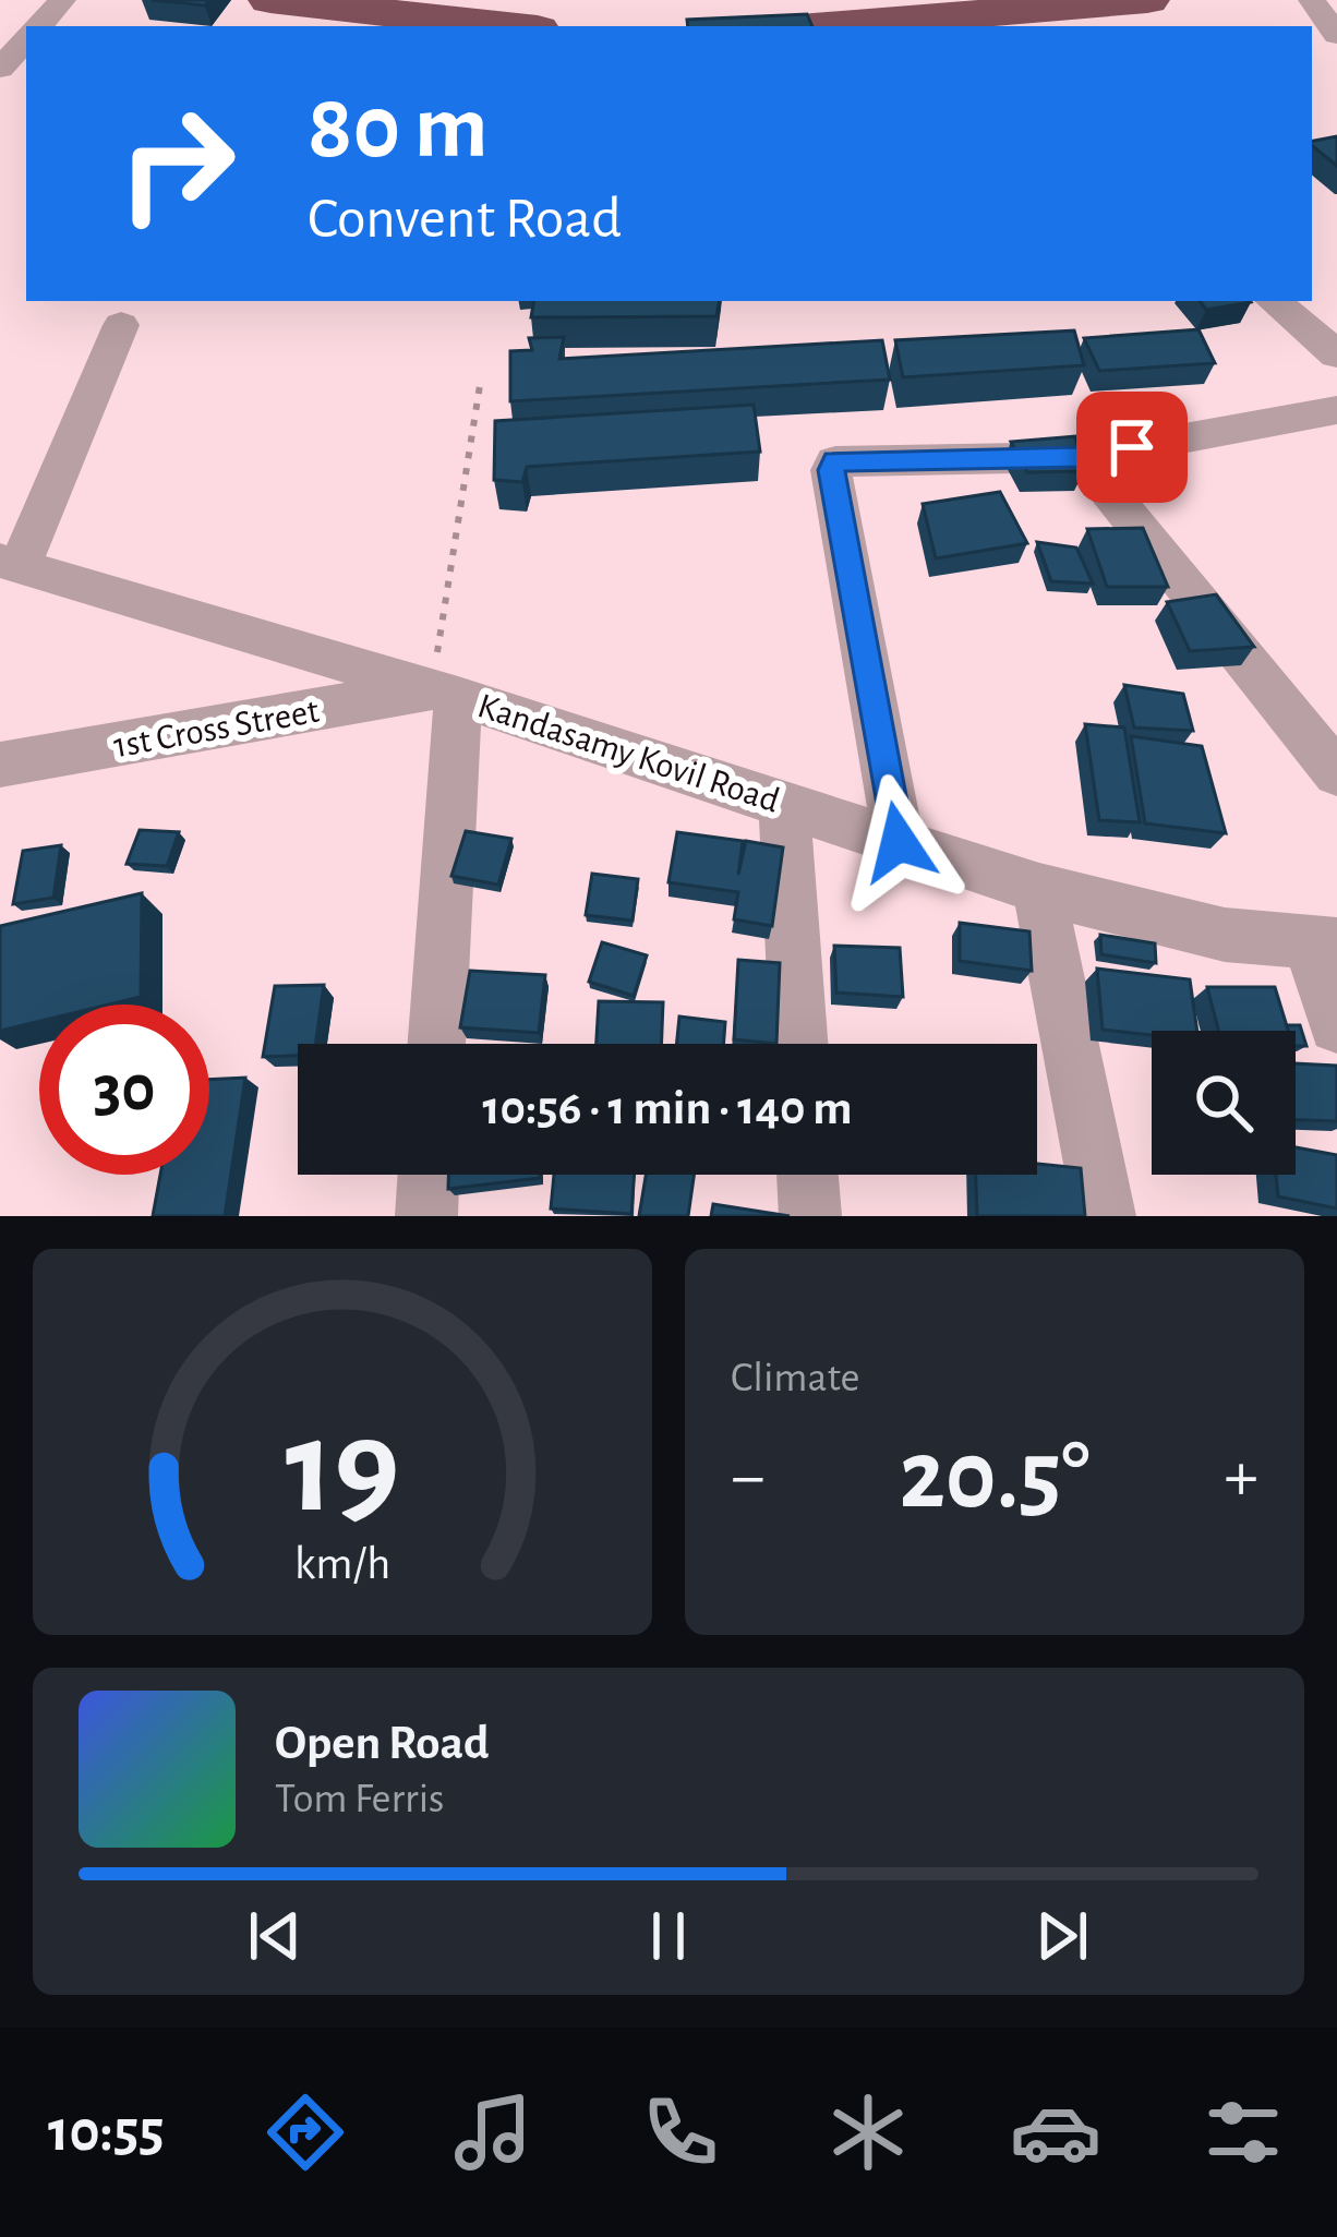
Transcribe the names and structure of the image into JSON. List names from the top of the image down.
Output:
{
  "streets": {
    "street": ["1st Cross Street", "Kandasamy Kovil Road"]
  },
  "crossings": [
    ["1st Cross Street", "Kandasamy Kovil Road"]
  ],
  "page": {
    "turn": ["80 m", "Convent Road"],
    "limit": "30",
    "trip": "10:56 · 1 min · 140 m",
    "tile": "Climate",
    "heat": ["−", "20.5°", "+"],
    "song": ["Open Road", "Tom Ferris"],
    "tabs": "10:55",
    "gauge": ["19", "km/h"]
  }
}
